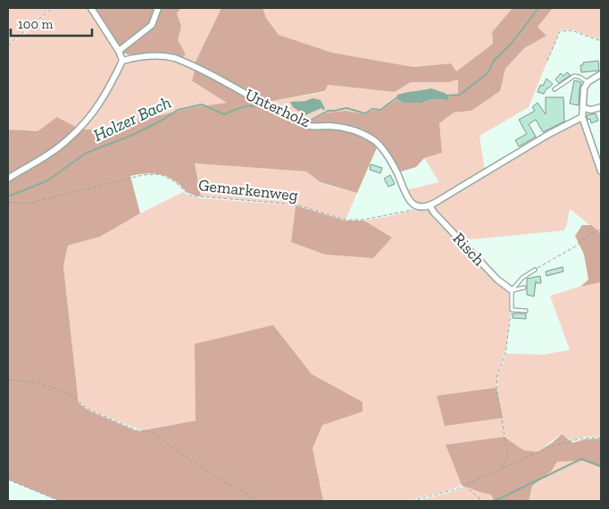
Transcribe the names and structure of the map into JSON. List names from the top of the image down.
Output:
{
  "streets": {
    "street": ["Unterholz", "Risch"],
    "path": ["Gemarkenweg"]
  },
  "crossings": [
    ["Unterholz", "Gemarkenweg"]
  ],
  "water": ["Holzer Bach"],
  "scale_bar": "100 m"
}
